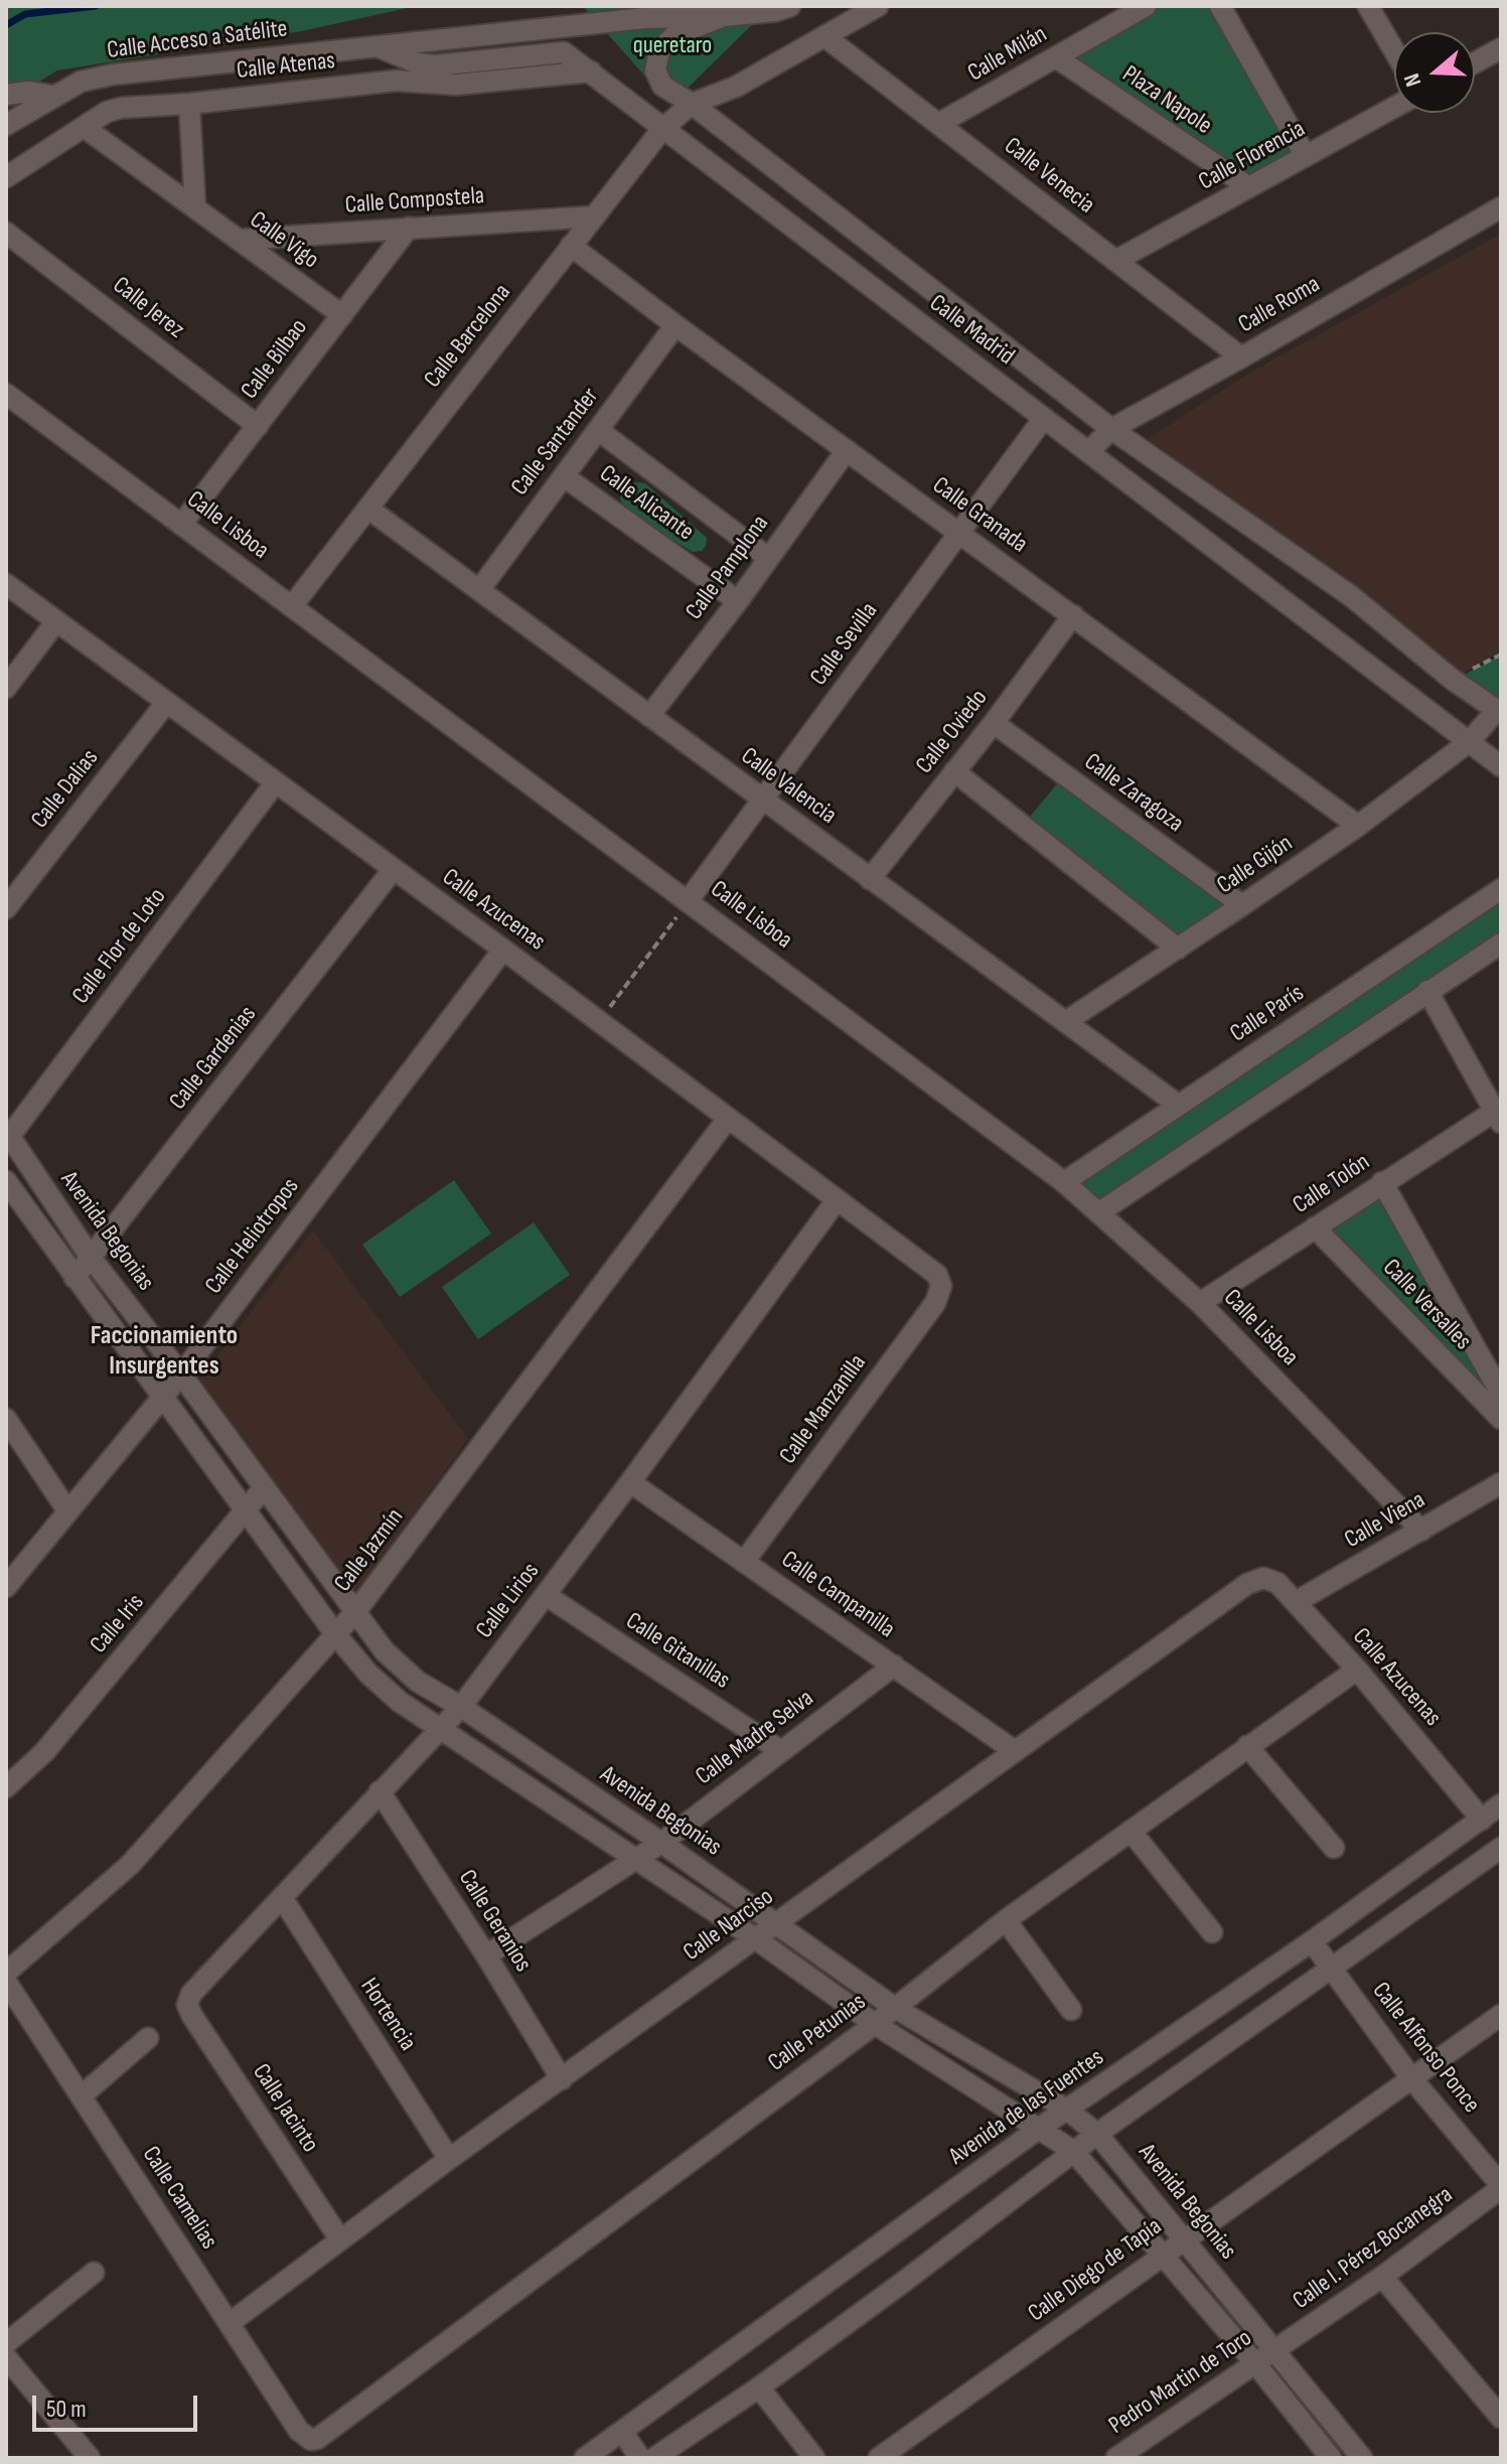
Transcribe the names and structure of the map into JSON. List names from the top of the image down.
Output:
{
  "streets": {
    "street": [
      "Calle Acceso a Satélite",
      "Calle Milán",
      "Calle Atenas",
      "Plaza Napole",
      "Calle Florencia",
      "Calle Venecia",
      "Calle Compostela",
      "Calle Vigo",
      "Calle Roma",
      "Calle Jerez",
      "Calle Madrid",
      "Calle Barcelona",
      "Calle Bilbao",
      "Calle Santander",
      "Calle Alicante",
      "Calle Granada",
      "Calle Lisboa",
      "Calle Pamplona",
      "Calle Sevilla",
      "Calle Oviedo",
      "Calle Valencia",
      "Calle Dalias",
      "Calle Zaragoza",
      "Calle Gijón",
      "Calle Azucenas",
      "Calle Flor de Loto",
      "Calle París",
      "Calle Gardenias",
      "Calle Tolón",
      "Avenida Begonias",
      "Calle Heliotropos",
      "Calle Versalles",
      "Calle Manzanilla",
      "Calle Viena",
      "Calle Jazmín",
      "Calle Campanilla",
      "Calle Lirios",
      "Calle Iris",
      "Calle Gitanillas",
      "Calle Madre Selva",
      "Calle Geranios",
      "Calle Narciso",
      "Hortencia",
      "Calle Petunias",
      "Calle Alfonso Ponce",
      "Avenida de las Fuentes",
      "Calle Jacinto",
      "Calle Camelias",
      "Calle I. Pérez Bocanegra",
      "Calle Diego de Tapía",
      "Pedro Martin de Toro"
    ]
  },
  "crossings": [
    ["Calle Acceso a Satélite", "Calle Madrid"],
    ["Calle Milán", "Plaza Napole"],
    ["Calle Milán", "Calle Venecia"],
    ["Calle Atenas", "Calle Vigo"],
    ["Calle Atenas", "Calle Madrid"],
    ["Plaza Napole", "Calle Florencia"],
    ["Calle Florencia", "Calle Venecia"],
    ["Calle Venecia", "Calle Roma"],
    ["Calle Compostela", "Calle Vigo"],
    ["Calle Compostela", "Calle Barcelona"],
    ["Calle Compostela", "Calle Bilbao"],
    ["Calle Vigo", "Calle Bilbao"],
    ["Calle Roma", "Calle Madrid"],
    ["Calle Jerez", "Calle Bilbao"],
    ["Calle Madrid", "Calle Barcelona"],
    ["Calle Madrid", "Calle Sevilla"],
    ["Calle Madrid", "Calle Gijón"],
    ["Calle Barcelona", "Calle Granada"],
    ["Calle Barcelona", "Calle Lisboa"],
    ["Calle Barcelona", "Calle Valencia"],
    ["Calle Bilbao", "Calle Lisboa"],
    ["Calle Santander", "Calle Alicante"],
    ["Calle Santander", "Calle Granada"],
    ["Calle Santander", "Calle Valencia"],
    ["Calle Alicante", "Calle Pamplona"],
    ["Calle Granada", "Calle Pamplona"],
    ["Calle Granada", "Calle Sevilla"],
    ["Calle Granada", "Calle Oviedo"],
    ["Calle Granada", "Calle Gijón"],
    ["Calle Lisboa", "Calle Sevilla"],
    ["Calle Lisboa", "Calle París"],
    ["Calle Lisboa", "Calle Tolón"],
    ["Calle Lisboa", "Calle Viena"],
    ["Calle Pamplona", "Calle Valencia"],
    ["Calle Sevilla", "Calle Valencia"],
    ["Calle Oviedo", "Calle Valencia"],
    ["Calle Oviedo", "Calle Zaragoza"],
    ["Calle Valencia", "Calle Gijón"],
    ["Calle Valencia", "Calle París"],
    ["Calle Dalias", "Calle Azucenas"],
    ["Calle Zaragoza", "Calle Gijón"],
    ["Calle Azucenas", "Calle Flor de Loto"],
    ["Calle Azucenas", "Calle Gardenias"],
    ["Calle Azucenas", "Calle Heliotropos"],
    ["Calle Azucenas", "Calle Manzanilla"],
    ["Calle Azucenas", "Calle Viena"],
    ["Calle Azucenas", "Calle Jazmín"],
    ["Calle Azucenas", "Calle Lirios"],
    ["Calle Azucenas", "Calle Narciso"],
    ["Calle Azucenas", "Calle Petunias"],
    ["Calle Azucenas", "Avenida de las Fuentes"],
    ["Calle Flor de Loto", "Avenida Begonias"],
    ["Calle Gardenias", "Avenida Begonias"],
    ["Calle Tolón", "Calle Versalles"],
    ["Avenida Begonias", "Calle Heliotropos"],
    ["Avenida Begonias", "Calle Jazmín"],
    ["Avenida Begonias", "Calle Lirios"],
    ["Avenida Begonias", "Calle Iris"],
    ["Avenida Begonias", "Calle Madre Selva"],
    ["Avenida Begonias", "Calle Narciso"],
    ["Avenida Begonias", "Calle Petunias"],
    ["Avenida Begonias", "Avenida de las Fuentes"],
    ["Avenida Begonias", "Calle I. Pérez Bocanegra"],
    ["Avenida Begonias", "Calle Diego de Tapía"],
    ["Avenida Begonias", "Pedro Martin de Toro"],
    ["Calle Manzanilla", "Calle Campanilla"],
    ["Calle Campanilla", "Calle Lirios"],
    ["Calle Campanilla", "Calle Madre Selva"],
    ["Calle Campanilla", "Calle Narciso"],
    ["Calle Lirios", "Calle Gitanillas"],
    ["Calle Lirios", "Calle Geranios"],
    ["Calle Lirios", "Hortencia"],
    ["Calle Lirios", "Calle Jacinto"],
    ["Calle Gitanillas", "Calle Madre Selva"],
    ["Calle Madre Selva", "Calle Geranios"],
    ["Calle Geranios", "Calle Narciso"],
    ["Calle Narciso", "Hortencia"],
    ["Calle Narciso", "Calle Jacinto"],
    ["Calle Narciso", "Calle Camelias"],
    ["Calle Petunias", "Calle Camelias"],
    ["Calle Alfonso Ponce", "Avenida de las Fuentes"],
    ["Calle Alfonso Ponce", "Calle I. Pérez Bocanegra"],
    ["Calle Alfonso Ponce", "Calle Diego de Tapía"],
    ["Calle I. Pérez Bocanegra", "Pedro Martin de Toro"]
  ],
  "districts": ["Faccionamiento Insurgentes"],
  "parks": ["queretaro"],
  "scale_bar": "50 m",
  "north": "left"
}
